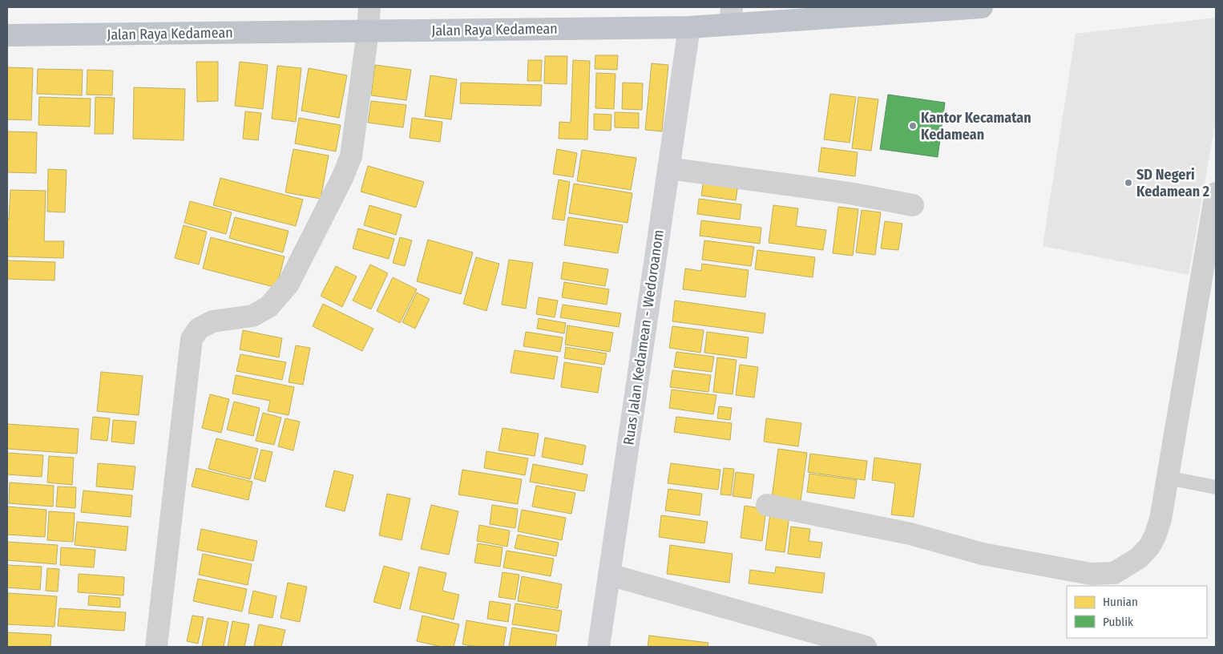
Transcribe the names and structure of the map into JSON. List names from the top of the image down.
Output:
{
  "streets": {
    "highway": ["Jalan Raya Kedamean"],
    "main road": ["Ruas Jalan Kedamean - Wedoroanom"]
  },
  "crossings": [
    ["Jalan Raya Kedamean", "Ruas Jalan Kedamean - Wedoroanom"]
  ],
  "places": ["Kantor Kecamatan Kedamean", "SD Negeri Kedamean 2"],
  "legend": ["Hunian", "Publik"]
}
